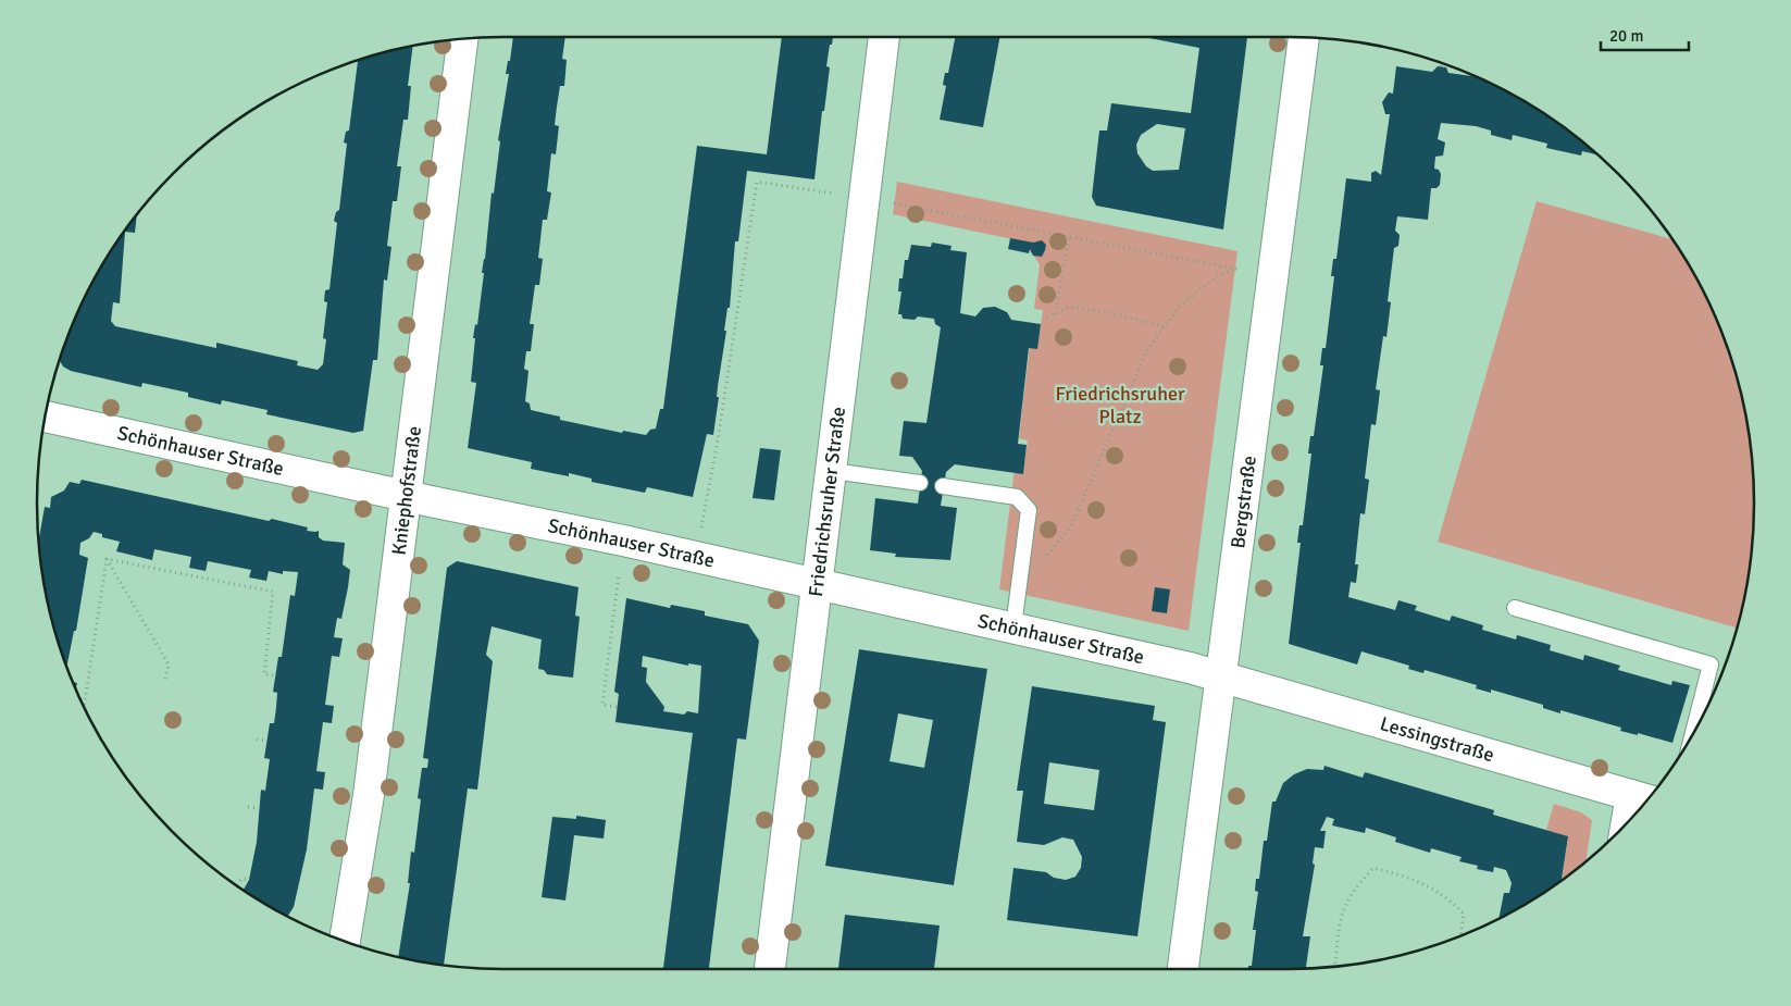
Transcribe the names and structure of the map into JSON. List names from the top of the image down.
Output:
{
  "streets": {
    "street": [
      "Schönhauser Straße",
      "Kniephofstraße",
      "Bergstraße",
      "Friedrichsruher Straße",
      "Lessingstraße"
    ]
  },
  "crossings": [
    ["Schönhauser Straße", "Kniephofstraße"],
    ["Schönhauser Straße", "Bergstraße"],
    ["Schönhauser Straße", "Friedrichsruher Straße"],
    ["Schönhauser Straße", "Lessingstraße"],
    ["Bergstraße", "Lessingstraße"]
  ],
  "parks": ["Friedrichsruher Platz"],
  "scale_bar": "20 m"
}
